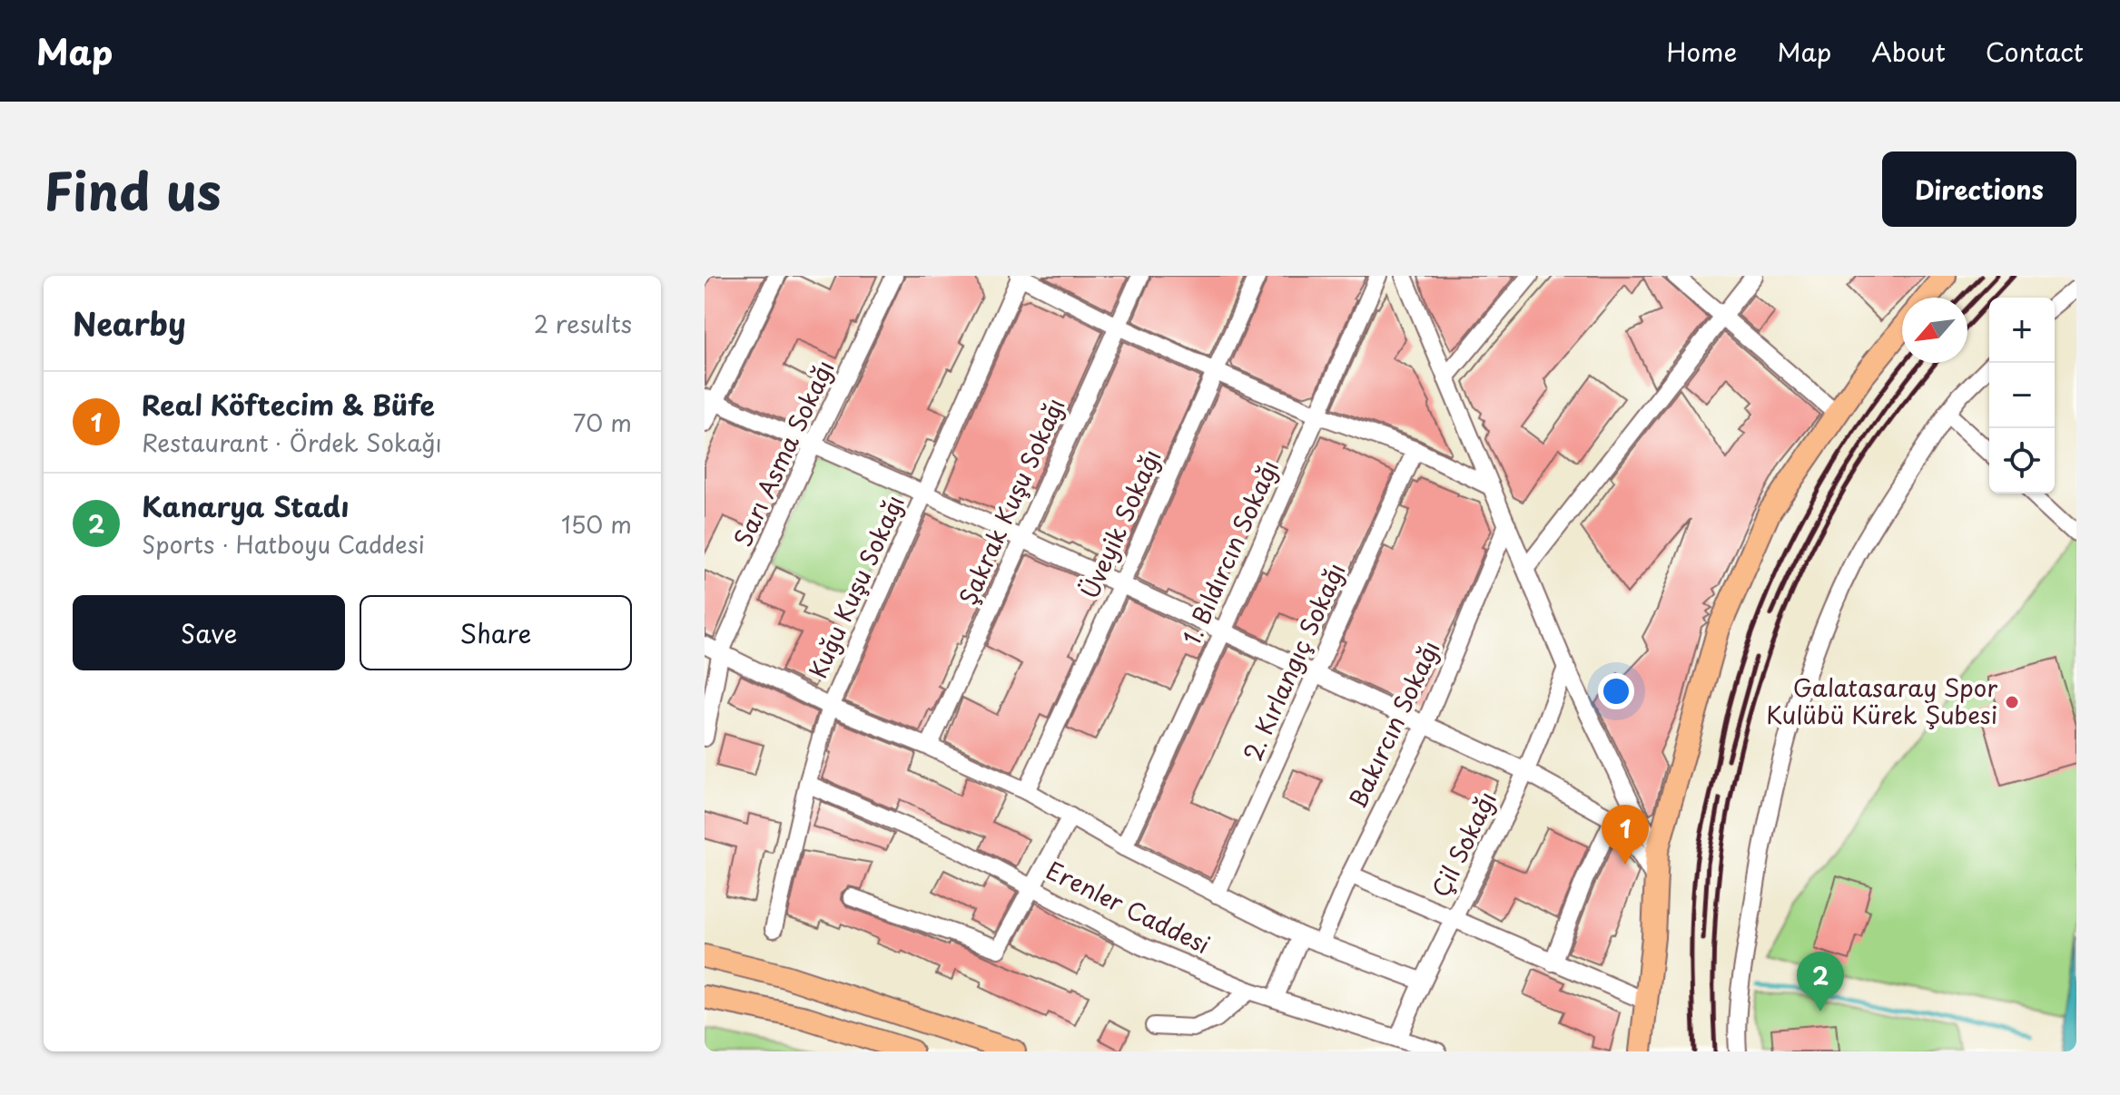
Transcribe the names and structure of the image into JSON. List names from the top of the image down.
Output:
{
  "streets": {
    "street": [
      "Sarı Asma Sokağı",
      "Şakrak Kuşu Sokağı",
      "Üveyik Sokağı",
      "1. Bıldırcın Sokağı",
      "Kuğu Kuşu Sokağı",
      "2. Kırlangıç Sokağı",
      "Bakırcın Sokağı",
      "Çil Sokağı",
      "Erenler Caddesi"
    ]
  },
  "crossings": [
    ["Kuğu Kuşu Sokağı", "Erenler Caddesi"],
    ["Çil Sokağı", "Erenler Caddesi"]
  ],
  "places": ["Galatasaray Spor Kulübü Kürek Şubesi"],
  "north": "bottom left",
  "page": {
    "header": "Map",
    "nav": [
      "Home",
      "Map",
      "About",
      "Contact"
    ],
    "title": "Find us",
    "buttons": [
      "Directions",
      ["Save", "Share"]
    ],
    "heading": ["Nearby", "2 results"],
    "map_buttons": ["+", "−"],
    "list": [
      {
        "mark": "1",
        "name": "Real Köftecim & Büfe",
        "note": "Restaurant · Ördek Sokağı",
        "value": "70 m"
      },
      {
        "mark": "2",
        "name": "Kanarya Stadı",
        "note": "Sports · Hatboyu Caddesi",
        "value": "150 m"
      }
    ],
    "pins": ["1", "2"]
  }
}
